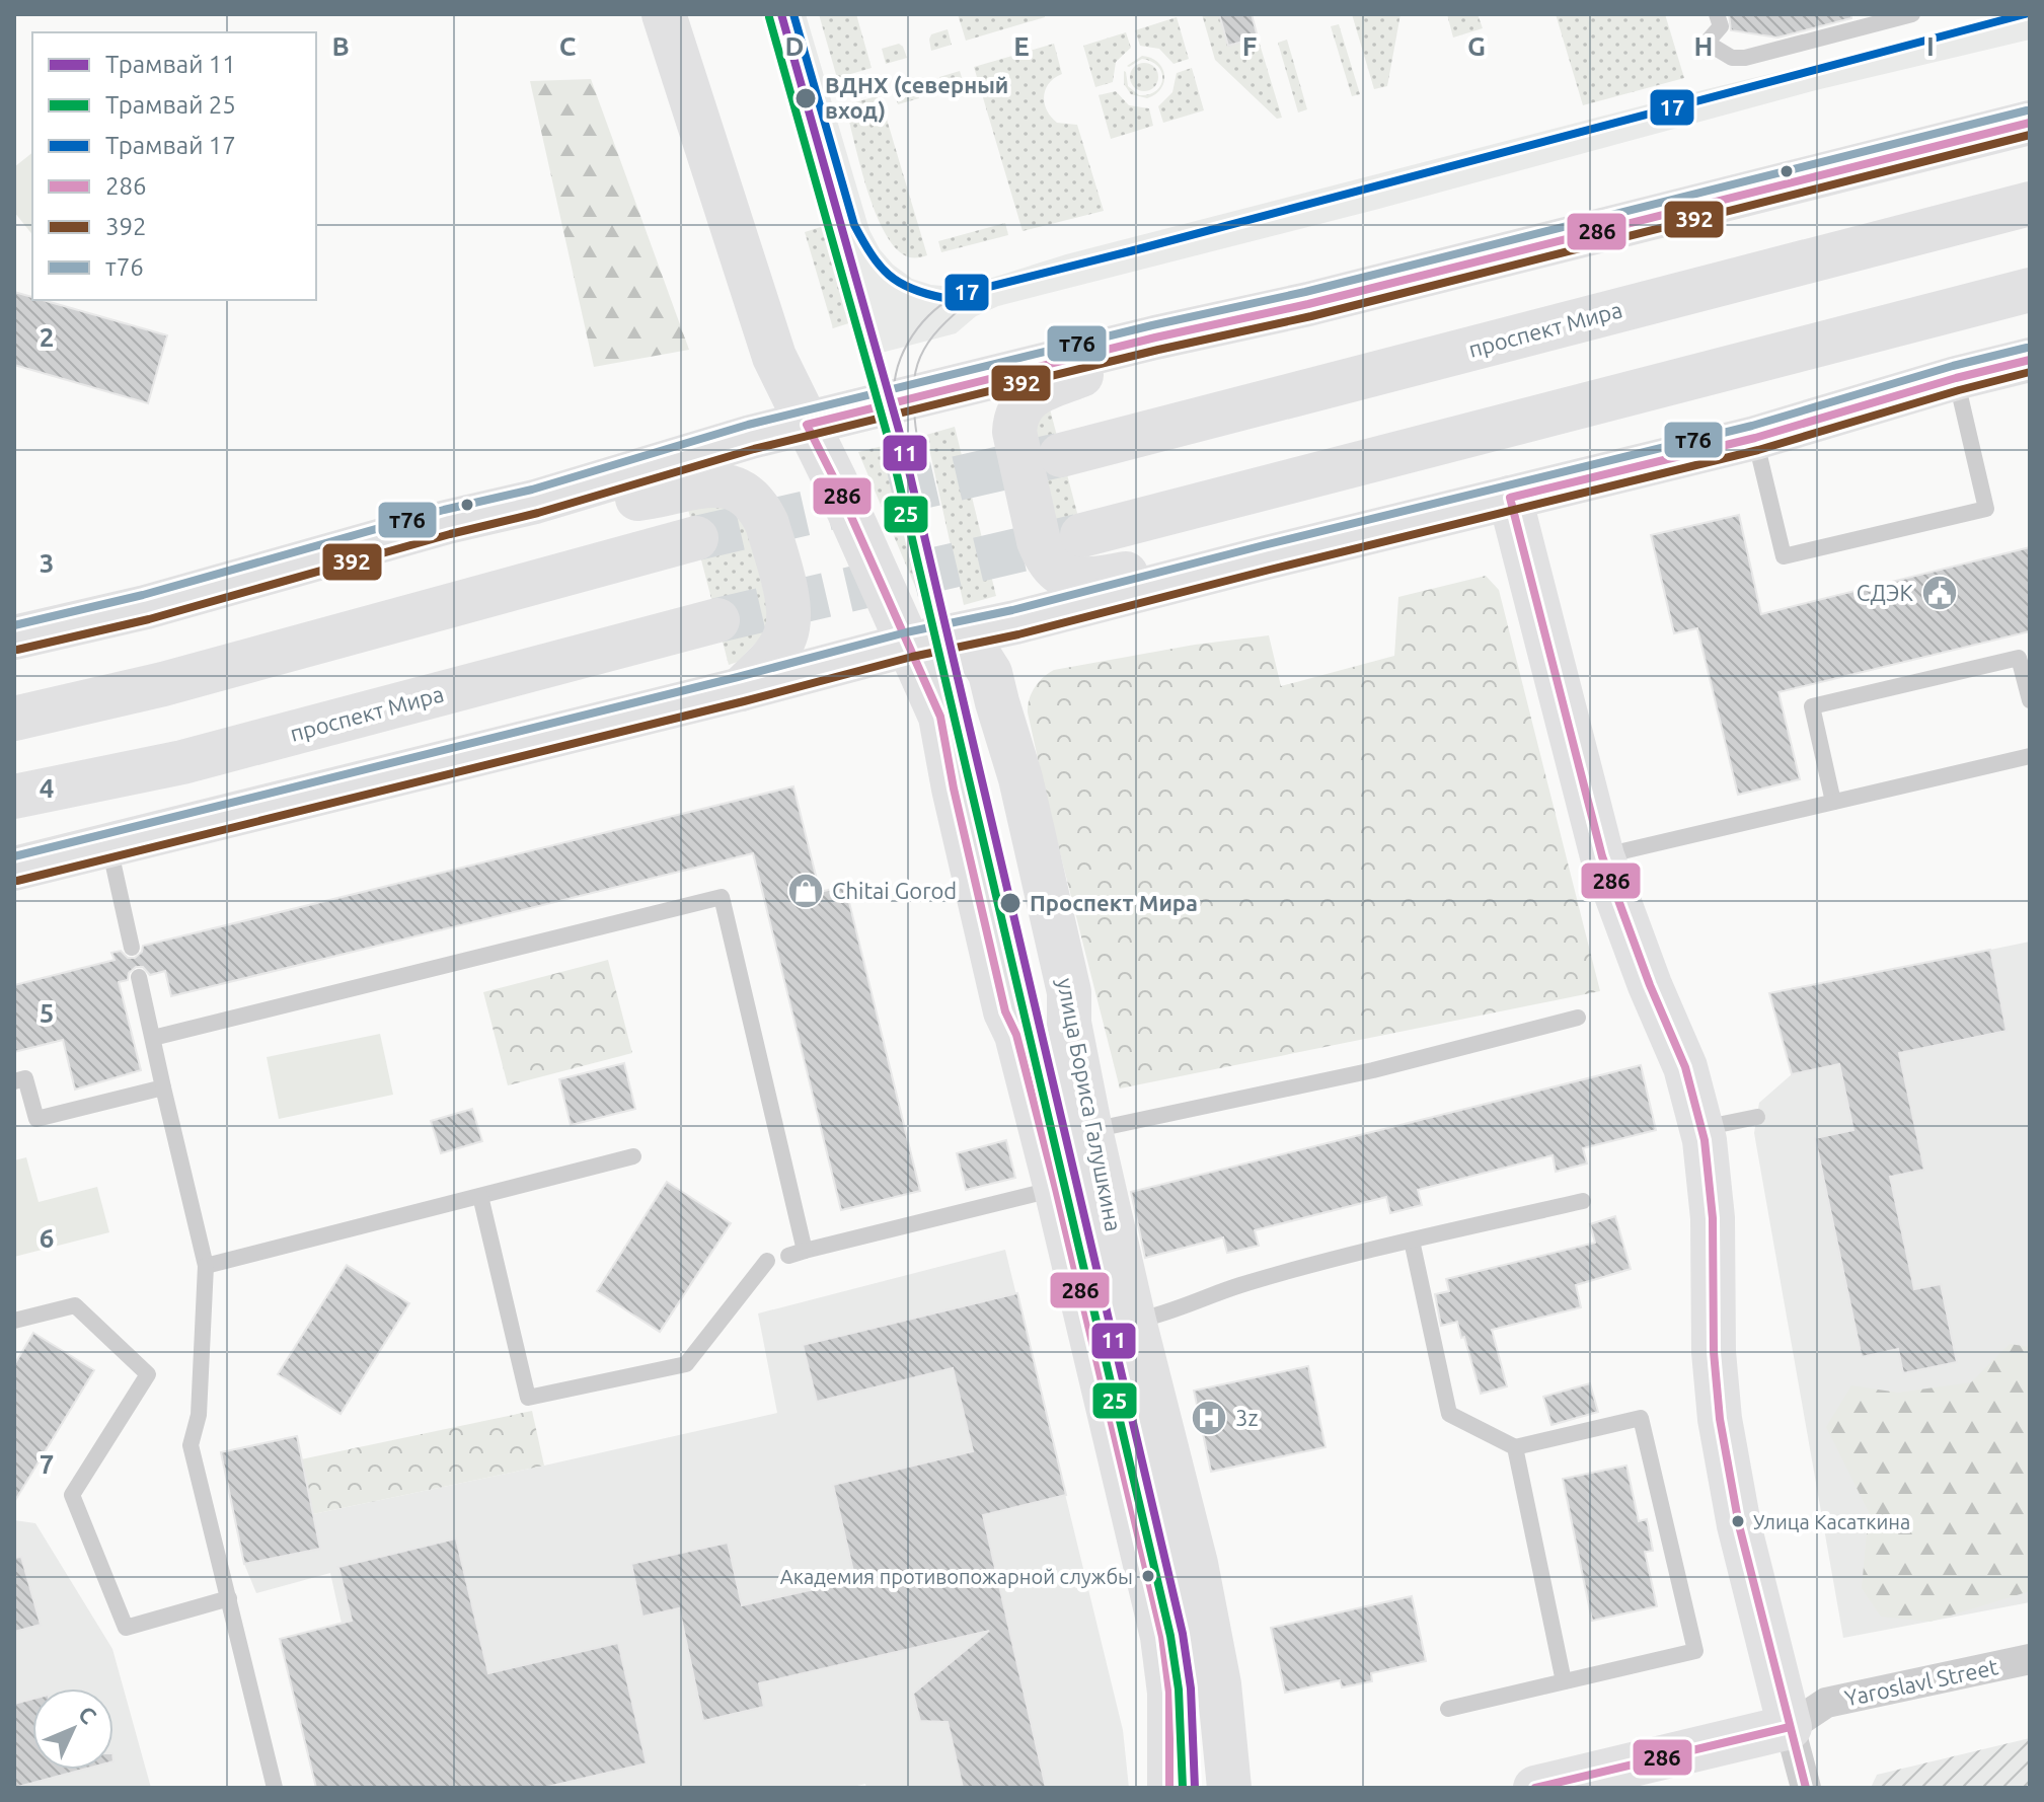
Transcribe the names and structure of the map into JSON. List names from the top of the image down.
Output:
{
  "streets": {
    "main road": ["проспект Мира", "улица Бориса Галушкина", "Yaroslavl Street"]
  },
  "places": {
    "other": [
      "ВДНХ (северный вход)",
      "Проспект Мира",
      "Улица Касаткина",
      "Академия противопожарной службы"
    ],
    "public building": ["СДЭК"],
    "shop": ["Chitai Gorod"],
    "hospital": ["3z"]
  },
  "lines": [
    "tram line 11",
    "tram line 17",
    "tram line 25",
    "transit line т76",
    "transit line 286",
    "transit line 392"
  ],
  "legend": [
    "Трамвай 11",
    "Трамвай 25",
    "Трамвай 17",
    "286",
    "392",
    "т76"
  ],
  "north": "top right",
  "grid": {
    "columns": [
      "B",
      "C",
      "D",
      "E",
      "F",
      "G",
      "H",
      "I"
    ],
    "rows": [
      "2",
      "3",
      "4",
      "5",
      "6",
      "7"
    ]
  }
}
